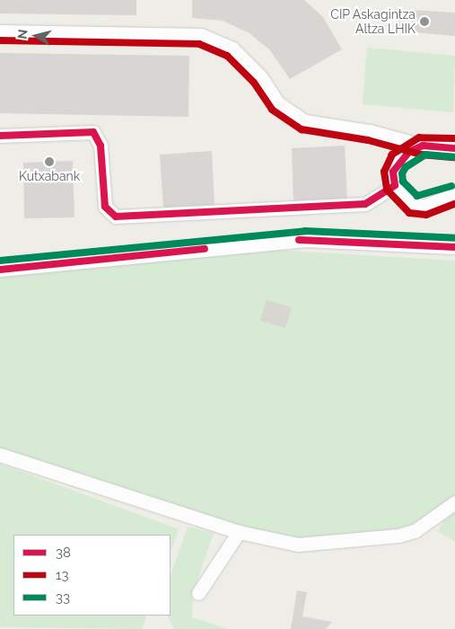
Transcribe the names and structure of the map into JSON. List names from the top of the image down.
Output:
{
  "places": ["CIP Askagintza Altza LHIK", "Kutxabank"],
  "lines": ["transit line 13", "transit line 38", "transit line 33"],
  "legend": ["38", "13", "33"],
  "north": "left"
}
